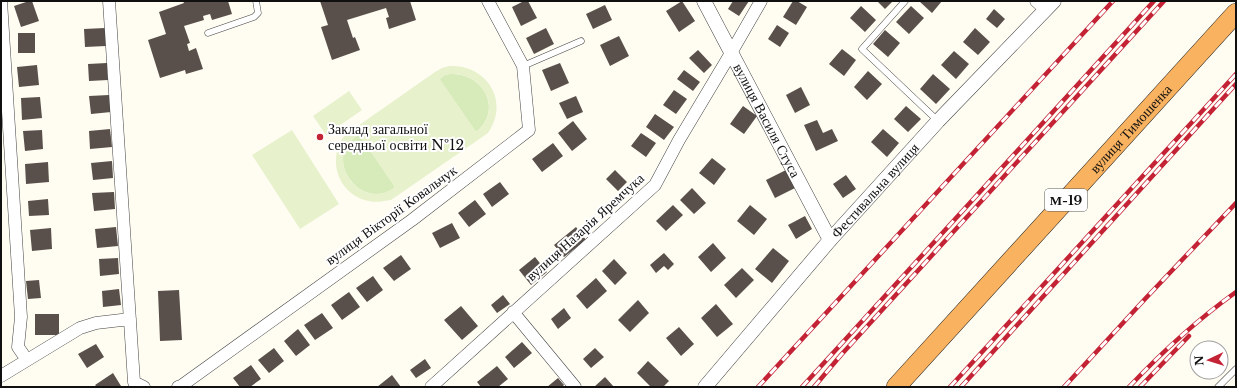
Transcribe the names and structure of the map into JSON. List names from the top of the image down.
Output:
{
  "streets": {
    "highway": ["вулиця Тимошенка", "М-19"],
    "street": [
      "вулиця Василя Стуса",
      "Фестивальна вулиця",
      "вулиця Вікторії Ковальчук",
      "вулиця Назарія Яремчука"
    ]
  },
  "crossings": [
    ["вулиця Василя Стуса", "Фестивальна вулиця"],
    ["вулиця Василя Стуса", "вулиця Назарія Яремчука"]
  ],
  "places": ["Заклад загальної середньої освіти №12"],
  "north": "left"
}
